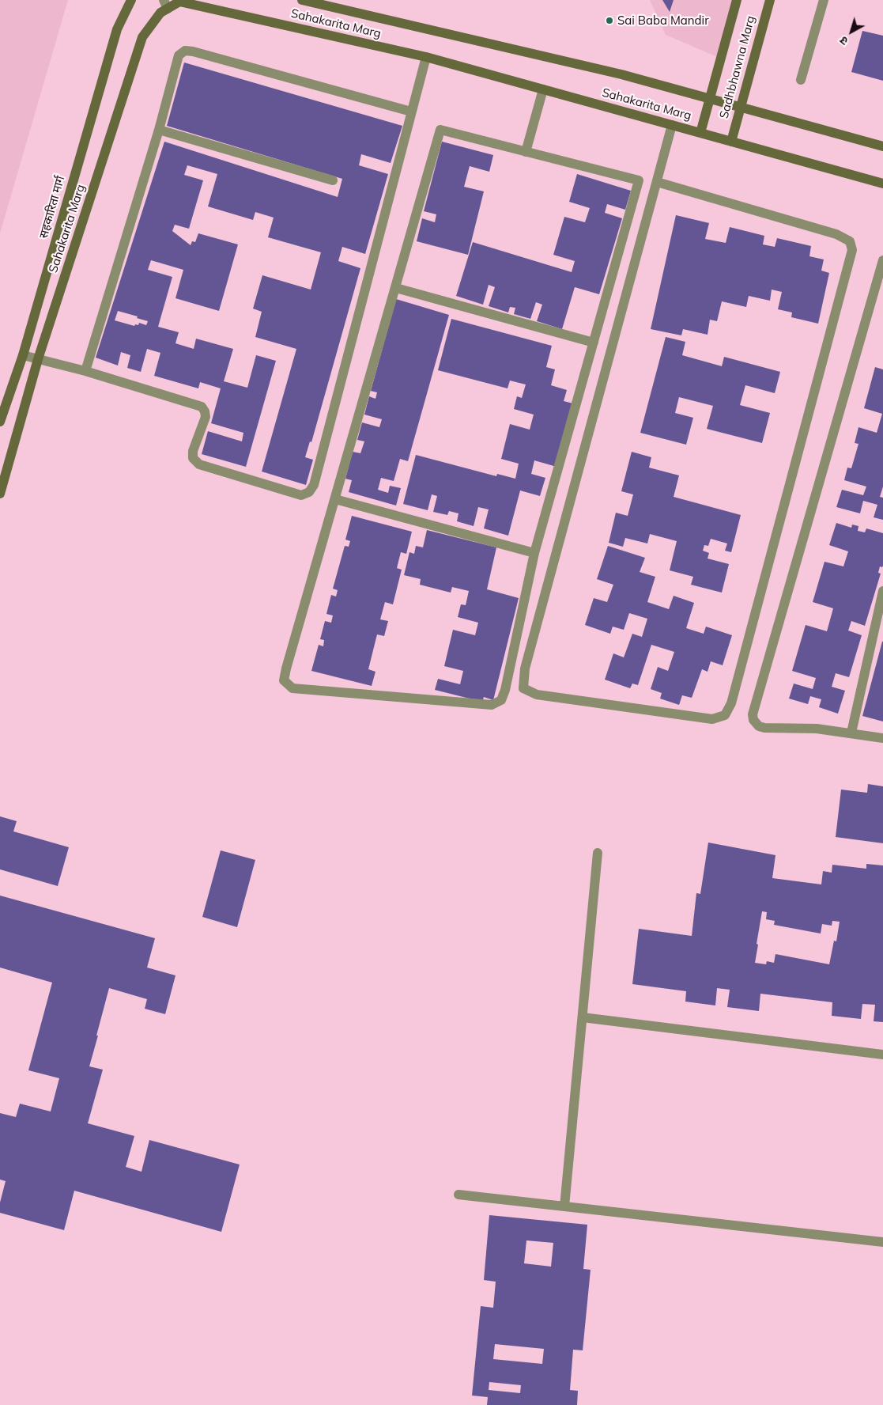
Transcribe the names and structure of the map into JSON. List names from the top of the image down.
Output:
{
  "streets": {
    "street": ["Sahakarita Marg", "Sadhbhawna Marg", "सहकारिता मार्ग"]
  },
  "crossings": [
    ["Sahakarita Marg", "Sadhbhawna Marg"]
  ],
  "places": ["Sai Baba Mandir"],
  "north": "bottom left"
}
